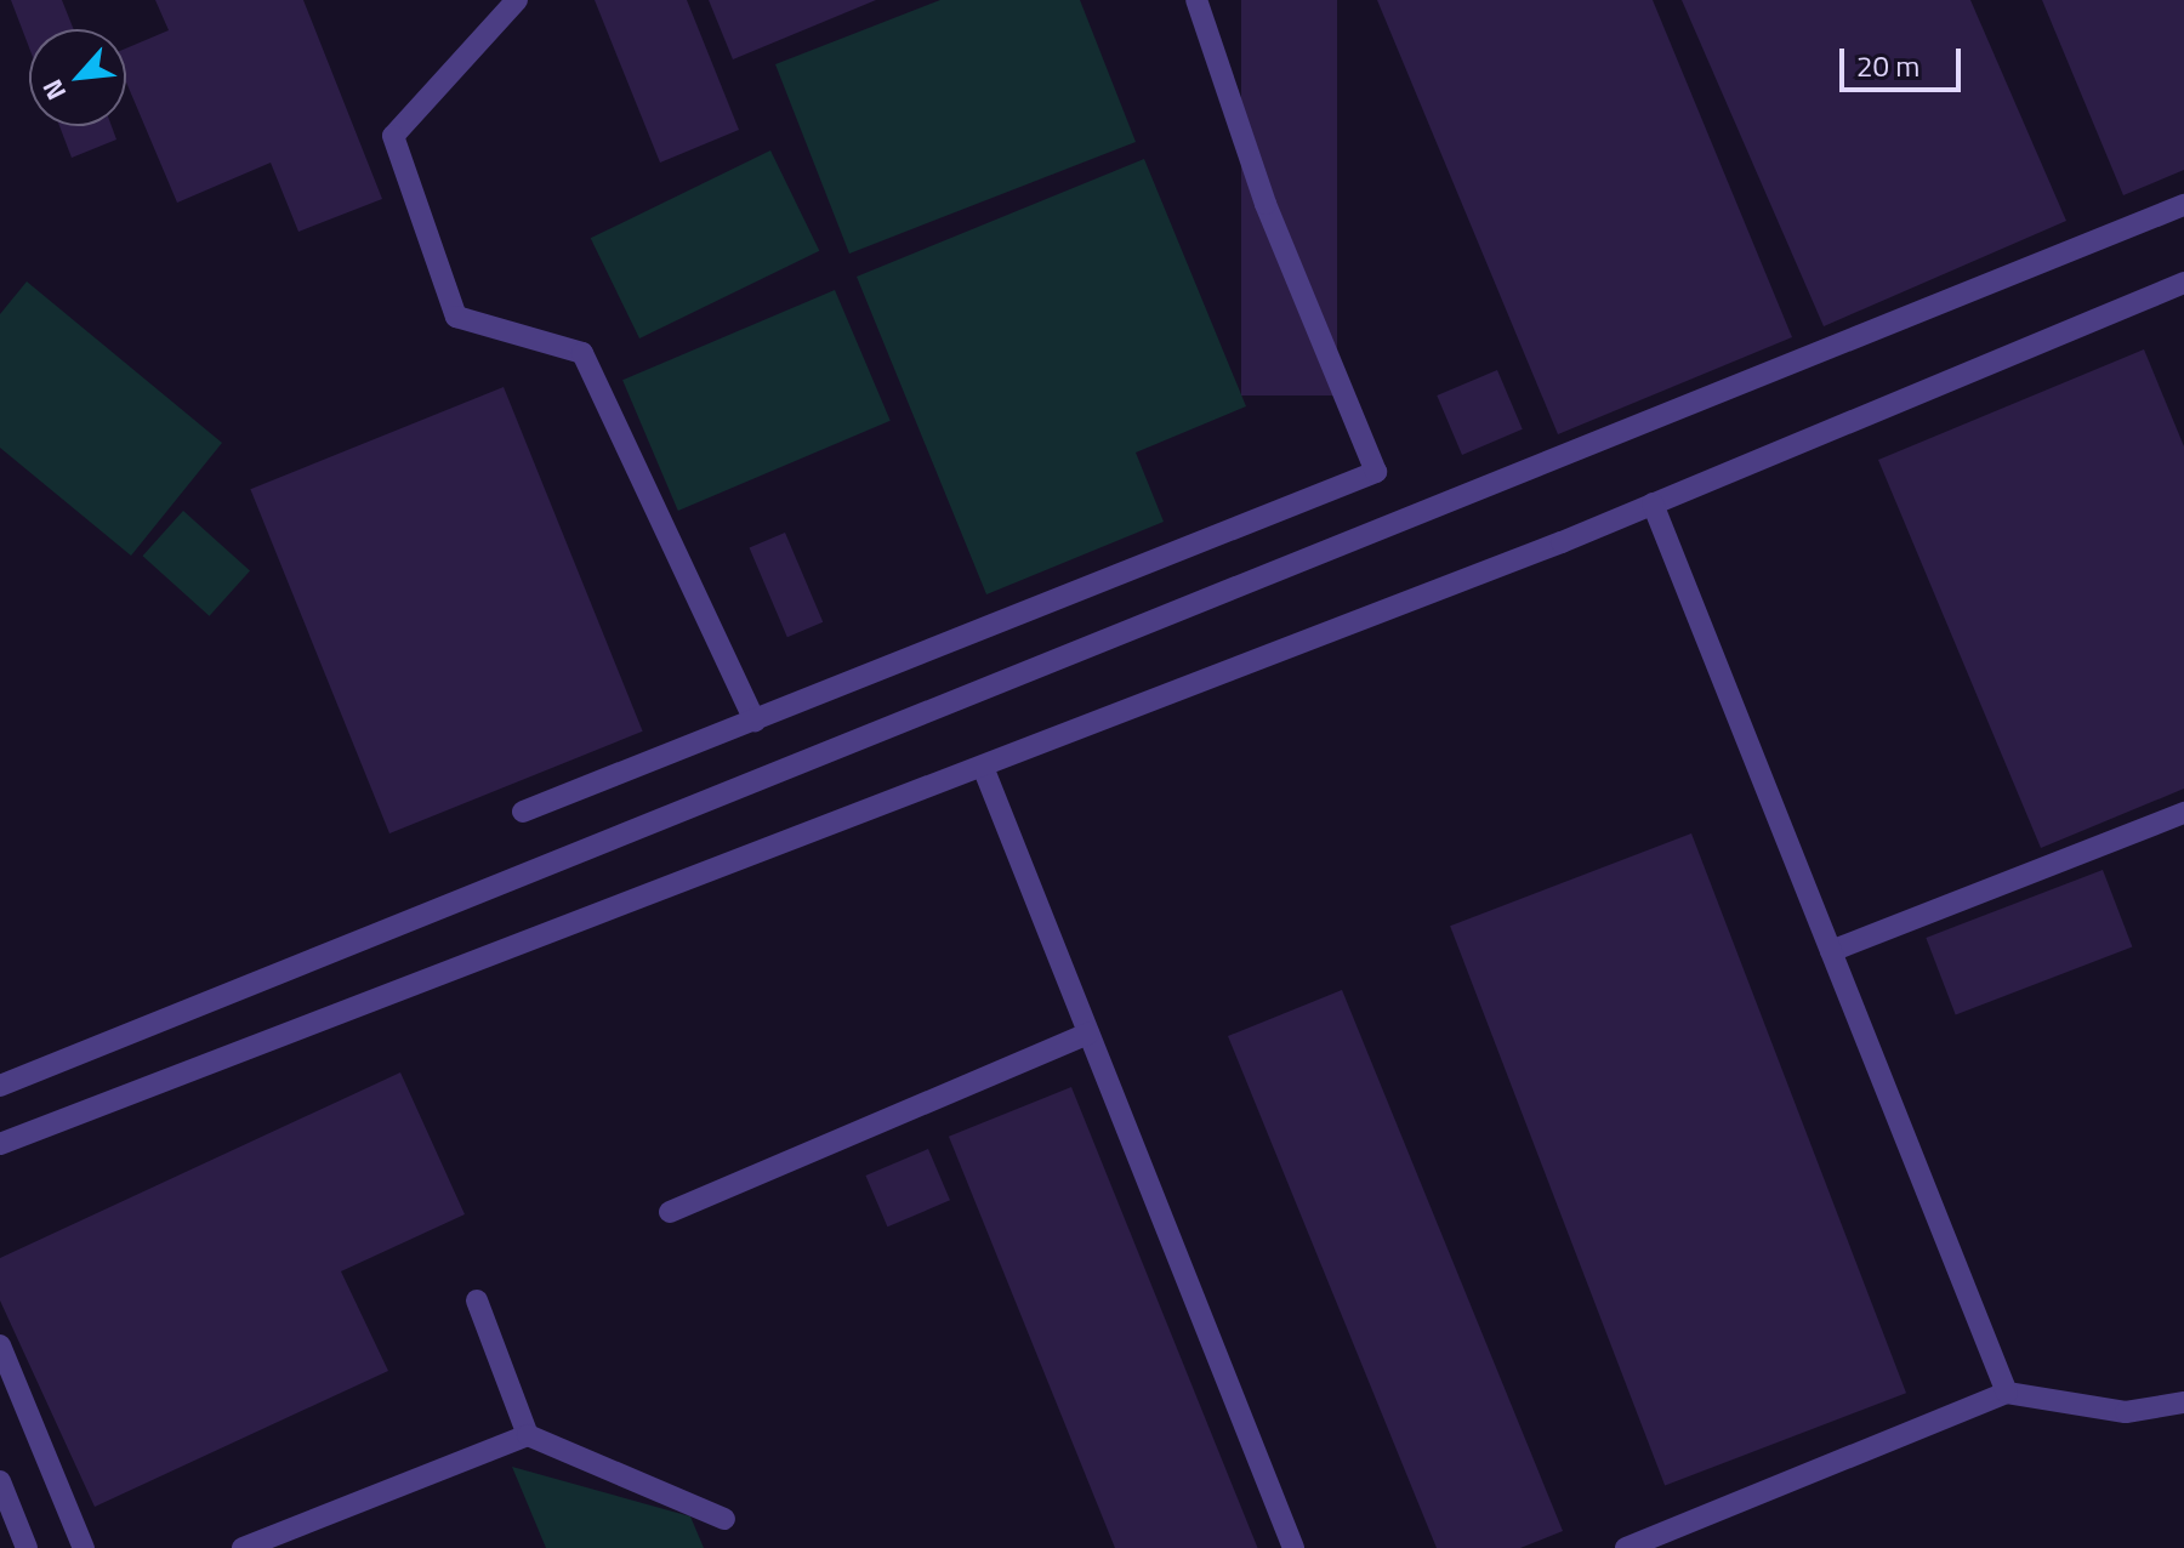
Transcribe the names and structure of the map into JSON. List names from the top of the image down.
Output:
{
  "scale_bar": "20 m",
  "north": "bottom left"
}
